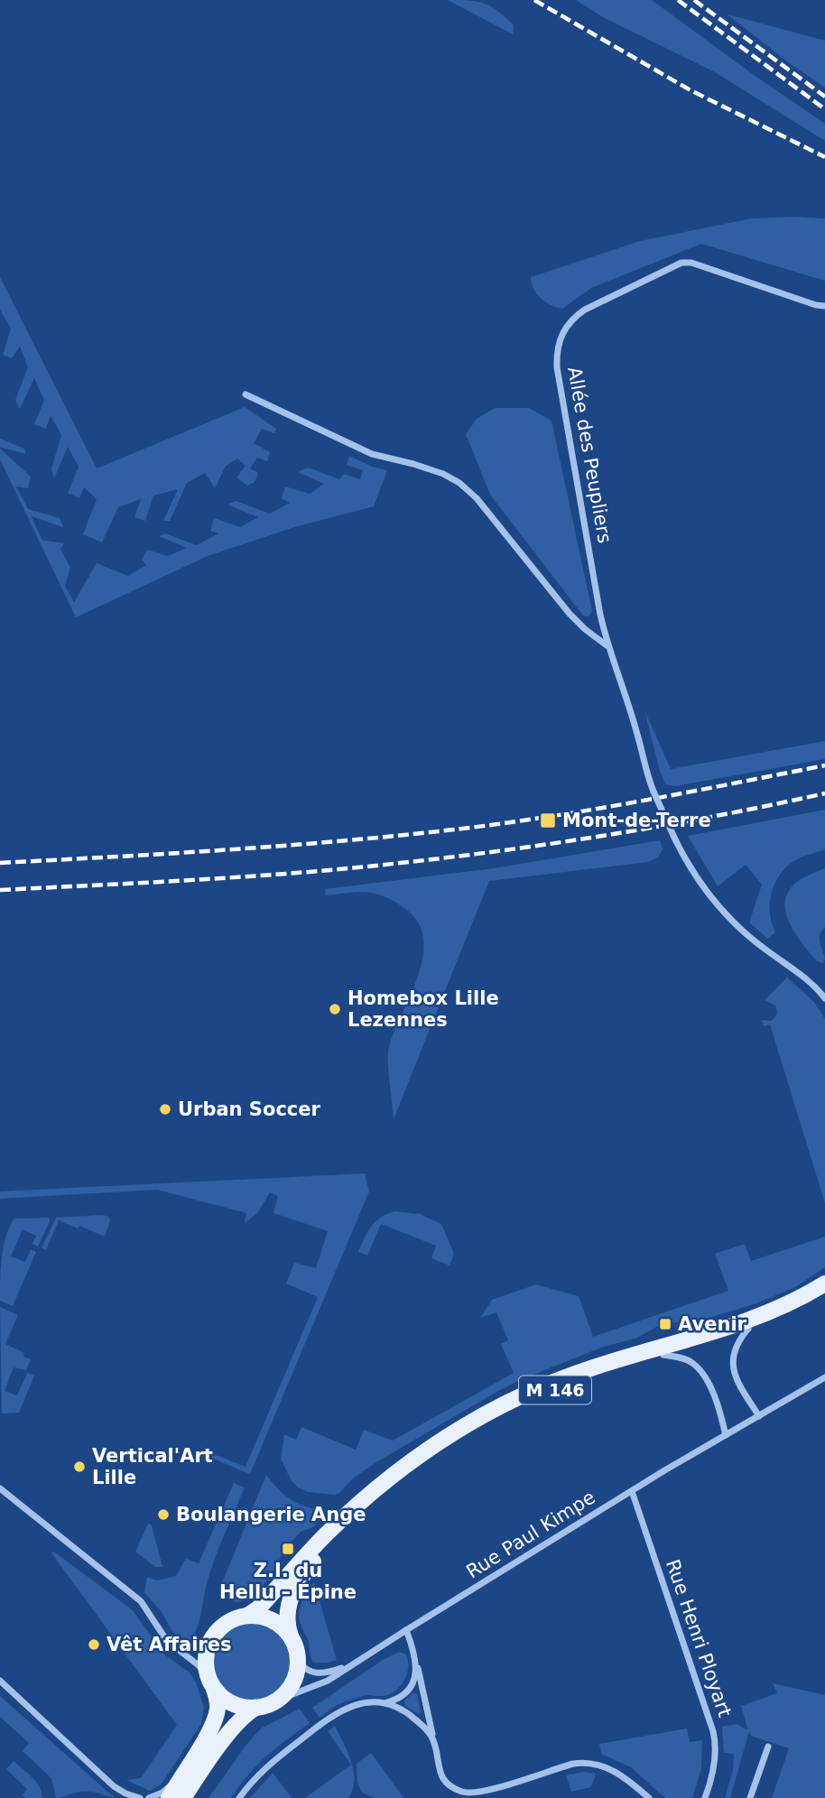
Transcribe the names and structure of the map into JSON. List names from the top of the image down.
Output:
{
  "streets": {
    "main road": ["M 146"],
    "street": ["Allée des Peupliers", "Rue Paul Kimpe", "Rue Henri Ployart"]
  },
  "crossings": [
    ["M 146", "Rue Paul Kimpe"],
    ["Rue Paul Kimpe", "Rue Henri Ployart"]
  ],
  "places": {
    "transit": ["Mont-de-Terre", "Avenir", "Z.I. du Hellu – Épine"],
    "other": [
      "Homebox Lille Lezennes",
      "Urban Soccer",
      "Vertical'Art Lille",
      "Boulangerie Ange",
      "Vêt Affaires"
    ]
  }
}
